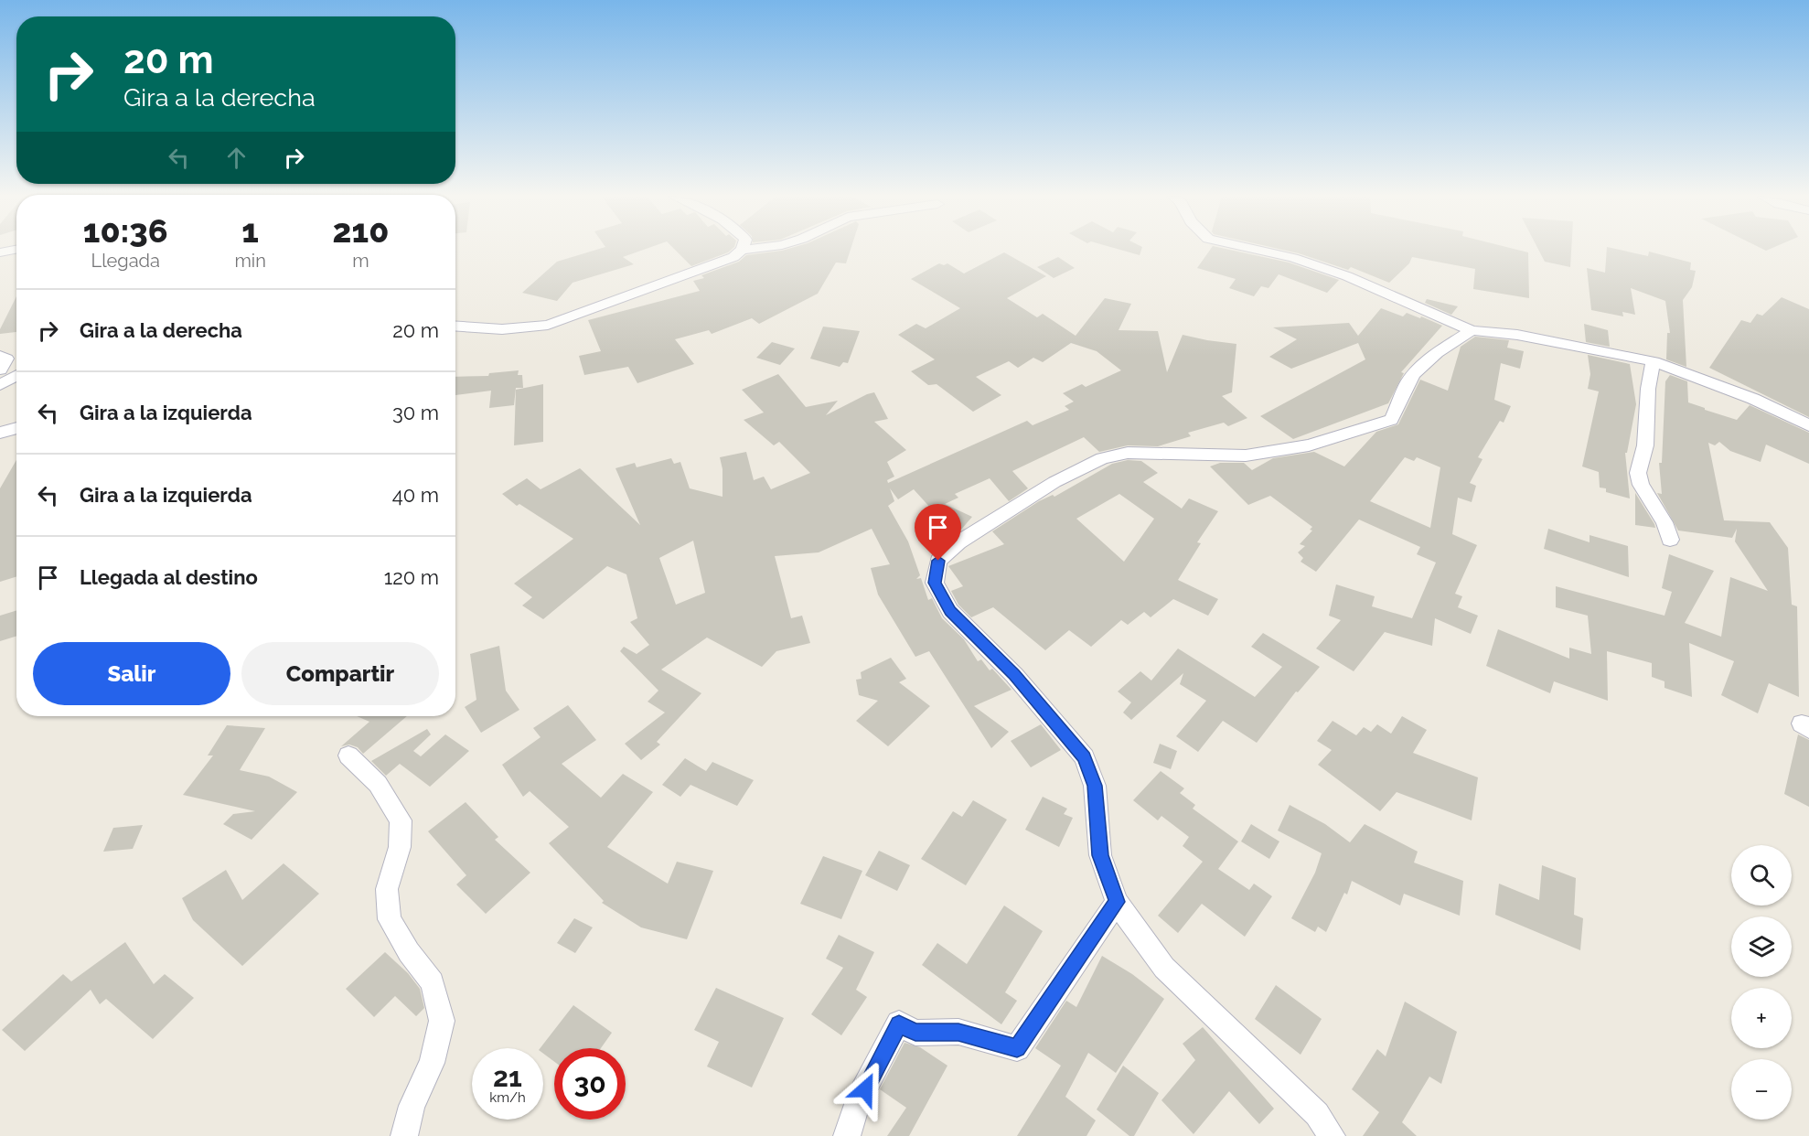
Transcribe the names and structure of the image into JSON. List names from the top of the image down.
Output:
{
  "page": {
    "turn": ["20 m", "Gira a la derecha"],
    "eta": [
      "10:36",
      "Llegada",
      "1",
      "min",
      "210",
      "m"
    ],
    "list": [
      {
        "name": "Gira a la derecha",
        "value": "20 m"
      },
      {
        "name": "Gira a la izquierda",
        "value": "30 m"
      },
      {
        "name": "Gira a la izquierda",
        "value": "40 m"
      },
      {
        "name": "Llegada al destino",
        "value": "120 m"
      }
    ],
    "buttons": ["Salir", "Compartir"],
    "map_buttons": ["+", "−"],
    "speed": "21 km/h",
    "limit": "30"
  }
}
